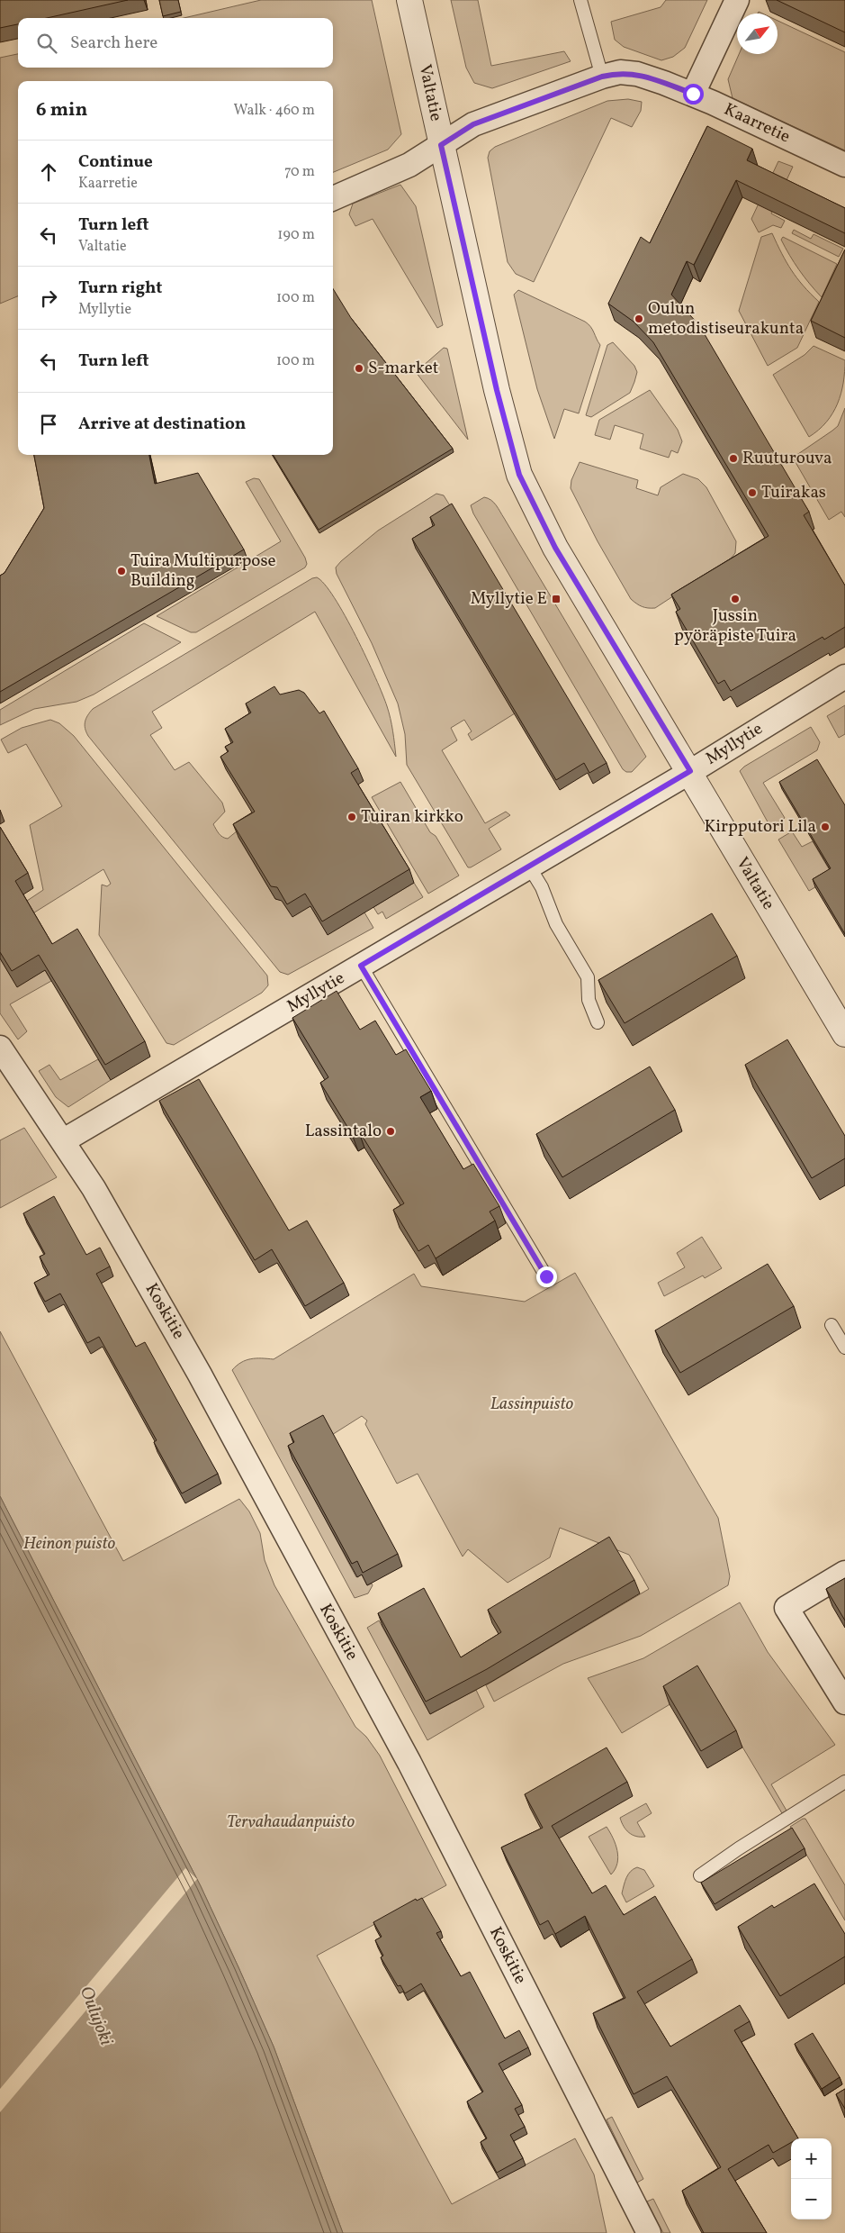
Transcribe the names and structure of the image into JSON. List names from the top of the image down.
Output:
{
  "streets": {
    "street": [
      "Valtatie",
      "Kaarretie",
      "Myllytie",
      "Koskitie"
    ]
  },
  "crossings": [
    ["Valtatie", "Kaarretie"],
    ["Valtatie", "Myllytie"],
    ["Myllytie", "Koskitie"]
  ],
  "water": ["Oulujoki"],
  "parks": ["Lassinpuisto", "Heinon puisto", "Tervahaudanpuisto"],
  "places": {
    "other": [
      "Oulun metodistiseurakunta",
      "S-market",
      "Ruuturouva",
      "Tuirakas",
      "Tuira Multipurpose Building",
      "Jussin pyöräpiste Tuira",
      "Tuiran kirkko",
      "Kirpputori Lila",
      "Lassintalo"
    ],
    "transit": ["Myllytie E"]
  },
  "north": "top right",
  "page": {
    "search": "Search here",
    "heading": ["6 min", "Walk · 460 m"],
    "list": [
      ["Continue", "Kaarretie", "70 m"],
      ["Turn left", "Valtatie", "190 m"],
      ["Turn right", "Myllytie", "100 m"],
      ["Turn left", "100 m"],
      "Arrive at destination"
    ],
    "map_buttons": ["+", "−"]
  }
}
